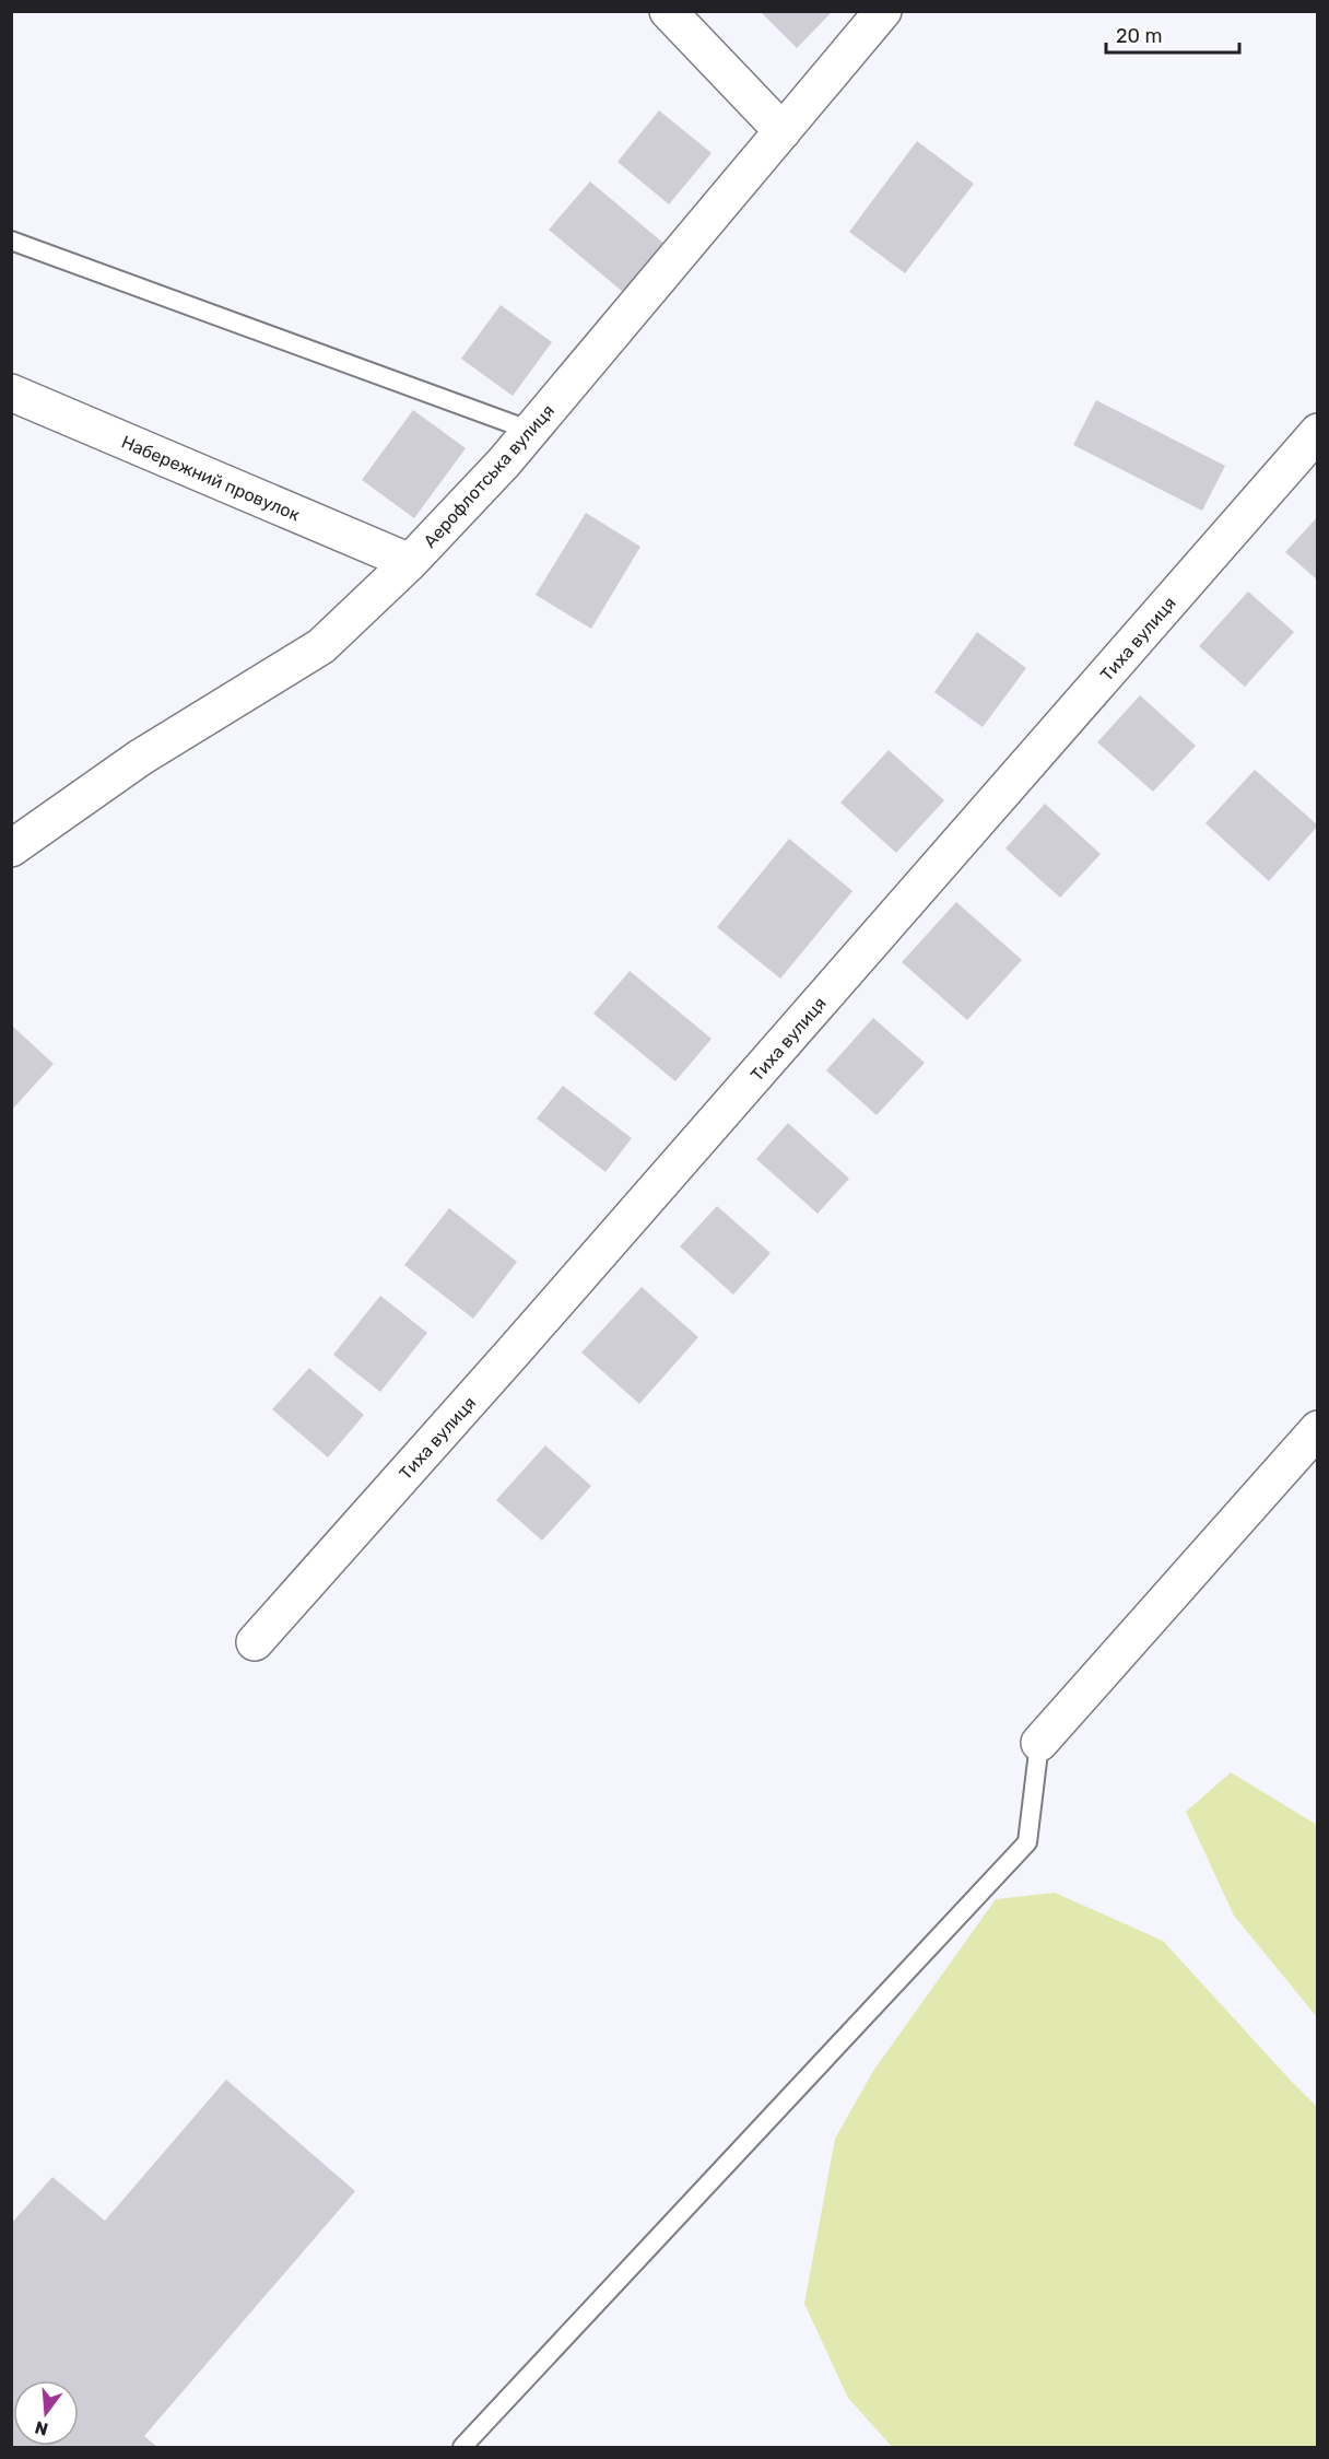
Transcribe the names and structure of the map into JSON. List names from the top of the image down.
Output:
{
  "streets": {
    "street": ["Аерофлотська вулиця", "Набережний провулок", "Тиха вулиця"]
  },
  "crossings": [
    ["Аерофлотська вулиця", "Набережний провулок"]
  ],
  "scale_bar": "20 m",
  "north": "bottom"
}
